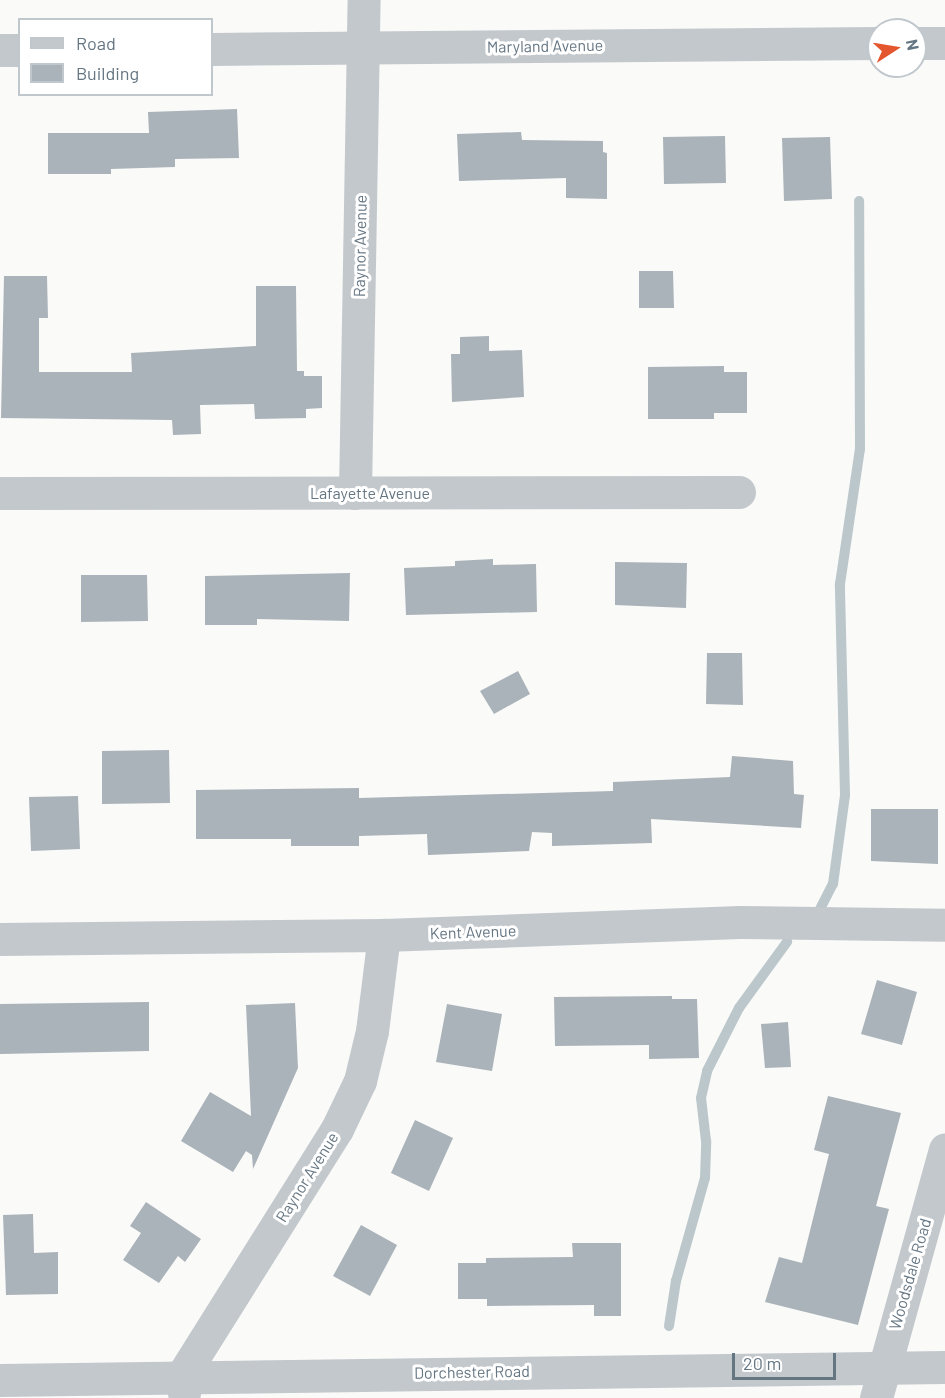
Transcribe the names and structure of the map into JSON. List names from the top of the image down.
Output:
{
  "streets": {
    "street": [
      "Maryland Avenue",
      "Raynor Avenue",
      "Lafayette Avenue",
      "Kent Avenue",
      "Woodsdale Road",
      "Dorchester Road"
    ]
  },
  "crossings": [
    ["Maryland Avenue", "Raynor Avenue"],
    ["Raynor Avenue", "Lafayette Avenue"],
    ["Raynor Avenue", "Kent Avenue"],
    ["Raynor Avenue", "Dorchester Road"],
    ["Woodsdale Road", "Dorchester Road"]
  ],
  "legend": ["Road", "Building"],
  "scale_bar": "20 m",
  "north": "right"
}
